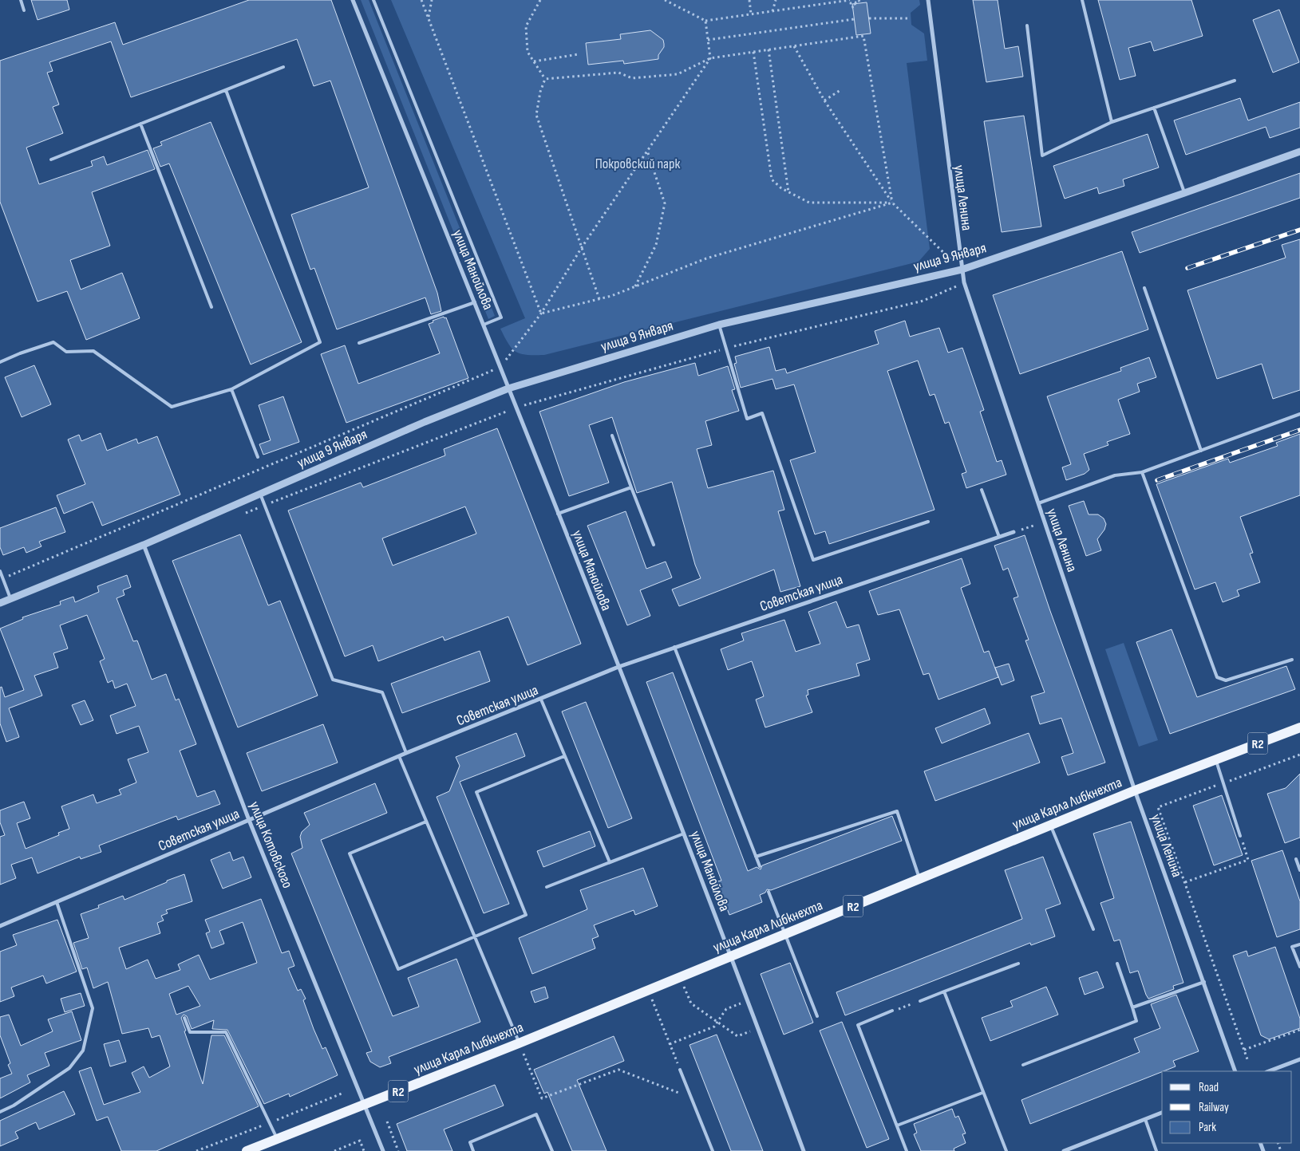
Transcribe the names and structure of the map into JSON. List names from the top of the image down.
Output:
{
  "streets": {
    "main road": ["R2", "улица Карла Либкнехта"],
    "street": [
      "улица Ленина",
      "улица 9 Января",
      "улица Манойлова",
      "Советская улица",
      "улица Котовского"
    ]
  },
  "crossings": [
    ["улица Ленина", "улица 9 Января"],
    ["улица Ленина", "улица Карла Либкнехта"],
    ["улица 9 Января", "улица Манойлова"],
    ["улица 9 Января", "улица Котовского"],
    ["улица Манойлова", "Советская улица"],
    ["улица Манойлова", "улица Карла Либкнехта"],
    ["Советская улица", "улица Котовского"],
    ["улица Карла Либкнехта", "улица Котовского"]
  ],
  "parks": ["Покровский парк"],
  "legend": ["Road", "Railway", "Park"]
}
